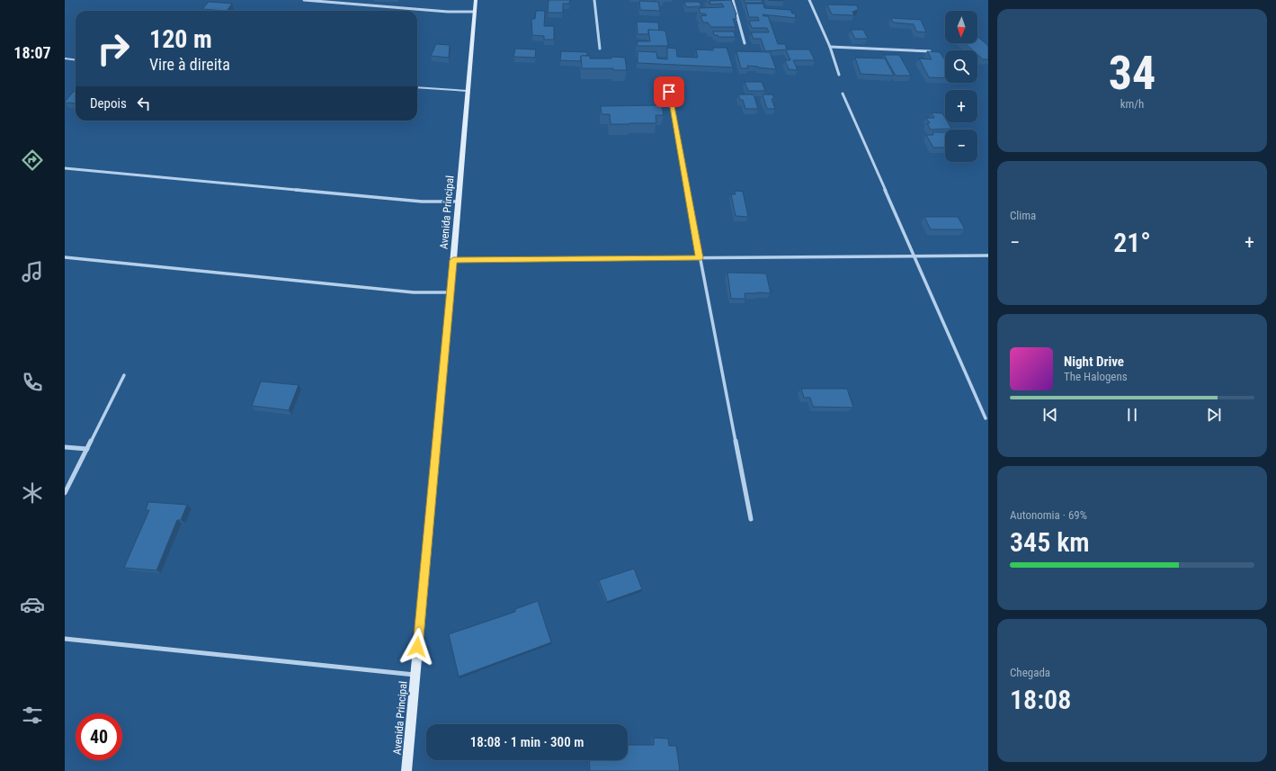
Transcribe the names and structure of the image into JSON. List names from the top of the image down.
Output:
{
  "streets": {
    "street": ["Avenida Principal"]
  },
  "north": "bottom",
  "page": {
    "tabs": "18:07",
    "tile": [
      ["34", "km/h"],
      "Clima",
      ["Autonomia · 69%", "345 km"],
      ["Chegada", "18:08"]
    ],
    "map_buttons": ["+", "−"],
    "turn": ["120 m", "Vire à direita"],
    "then": "Depois",
    "heat": ["−", "21°", "+"],
    "song": ["Night Drive", "The Halogens"],
    "limit": "40",
    "trip": "18:08 · 1 min · 300 m"
  }
}
